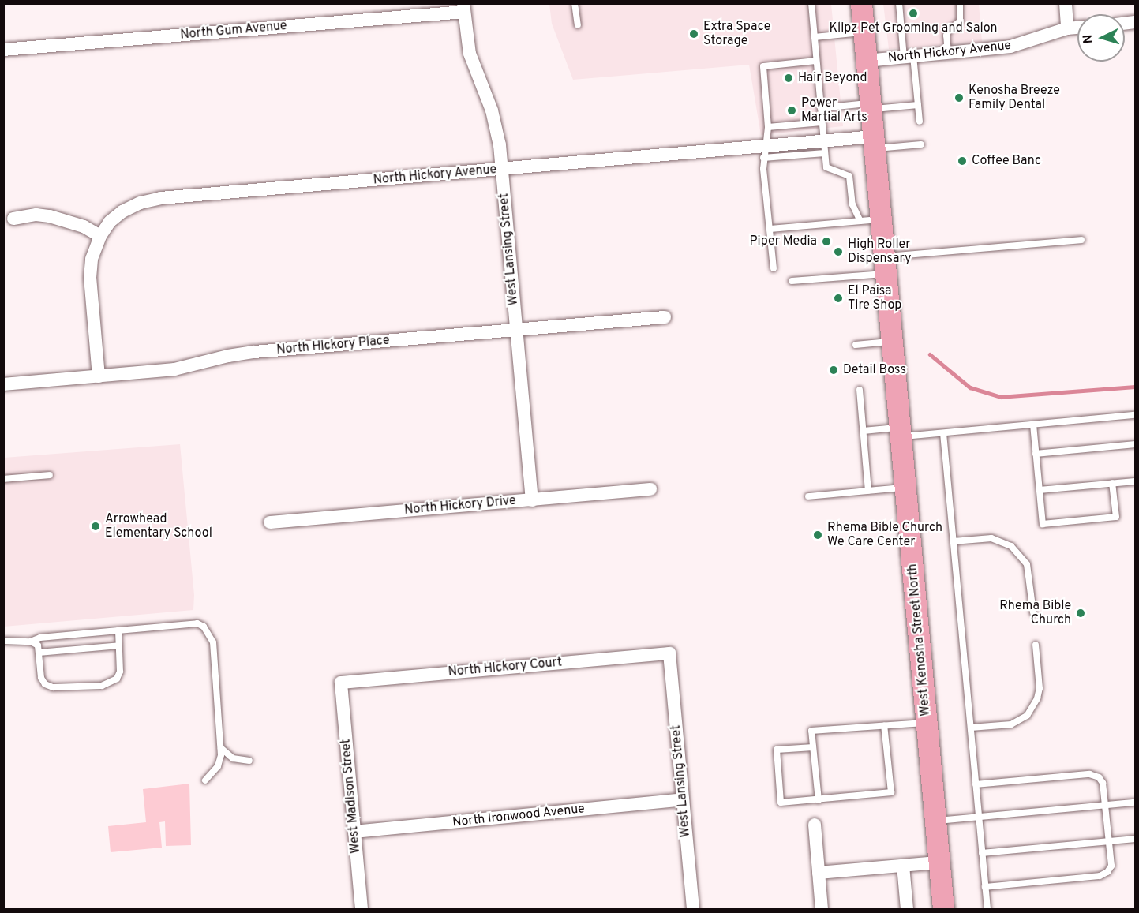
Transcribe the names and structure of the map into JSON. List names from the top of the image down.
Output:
{
  "streets": {
    "main road": ["West Kenosha Street North"],
    "street": [
      "North Gum Avenue",
      "North Hickory Avenue",
      "West Lansing Street",
      "North Hickory Place",
      "North Hickory Drive",
      "North Hickory Court",
      "West Madison Street",
      "North Ironwood Avenue"
    ]
  },
  "crossings": [
    ["North Gum Avenue", "West Lansing Street"],
    ["North Hickory Avenue", "West Lansing Street"],
    ["North Hickory Avenue", "West Kenosha Street North"],
    ["West Lansing Street", "North Hickory Place"],
    ["West Lansing Street", "North Hickory Drive"],
    ["West Lansing Street", "North Hickory Court"],
    ["West Lansing Street", "North Ironwood Avenue"],
    ["North Hickory Court", "West Madison Street"],
    ["West Madison Street", "North Ironwood Avenue"]
  ],
  "places": [
    "Klipz Pet Grooming and Salon",
    "Extra Space Storage",
    "Hair Beyond",
    "Kenosha Breeze Family Dental",
    "Power Martial Arts",
    "Coffee Banc",
    "Piper Media",
    "High Roller Dispensary",
    "El Paisa Tire Shop",
    "Detail Boss",
    "Arrowhead Elementary School",
    "Rhema Bible Church We Care Center",
    "Rhema Bible Church"
  ],
  "north": "left"
}
